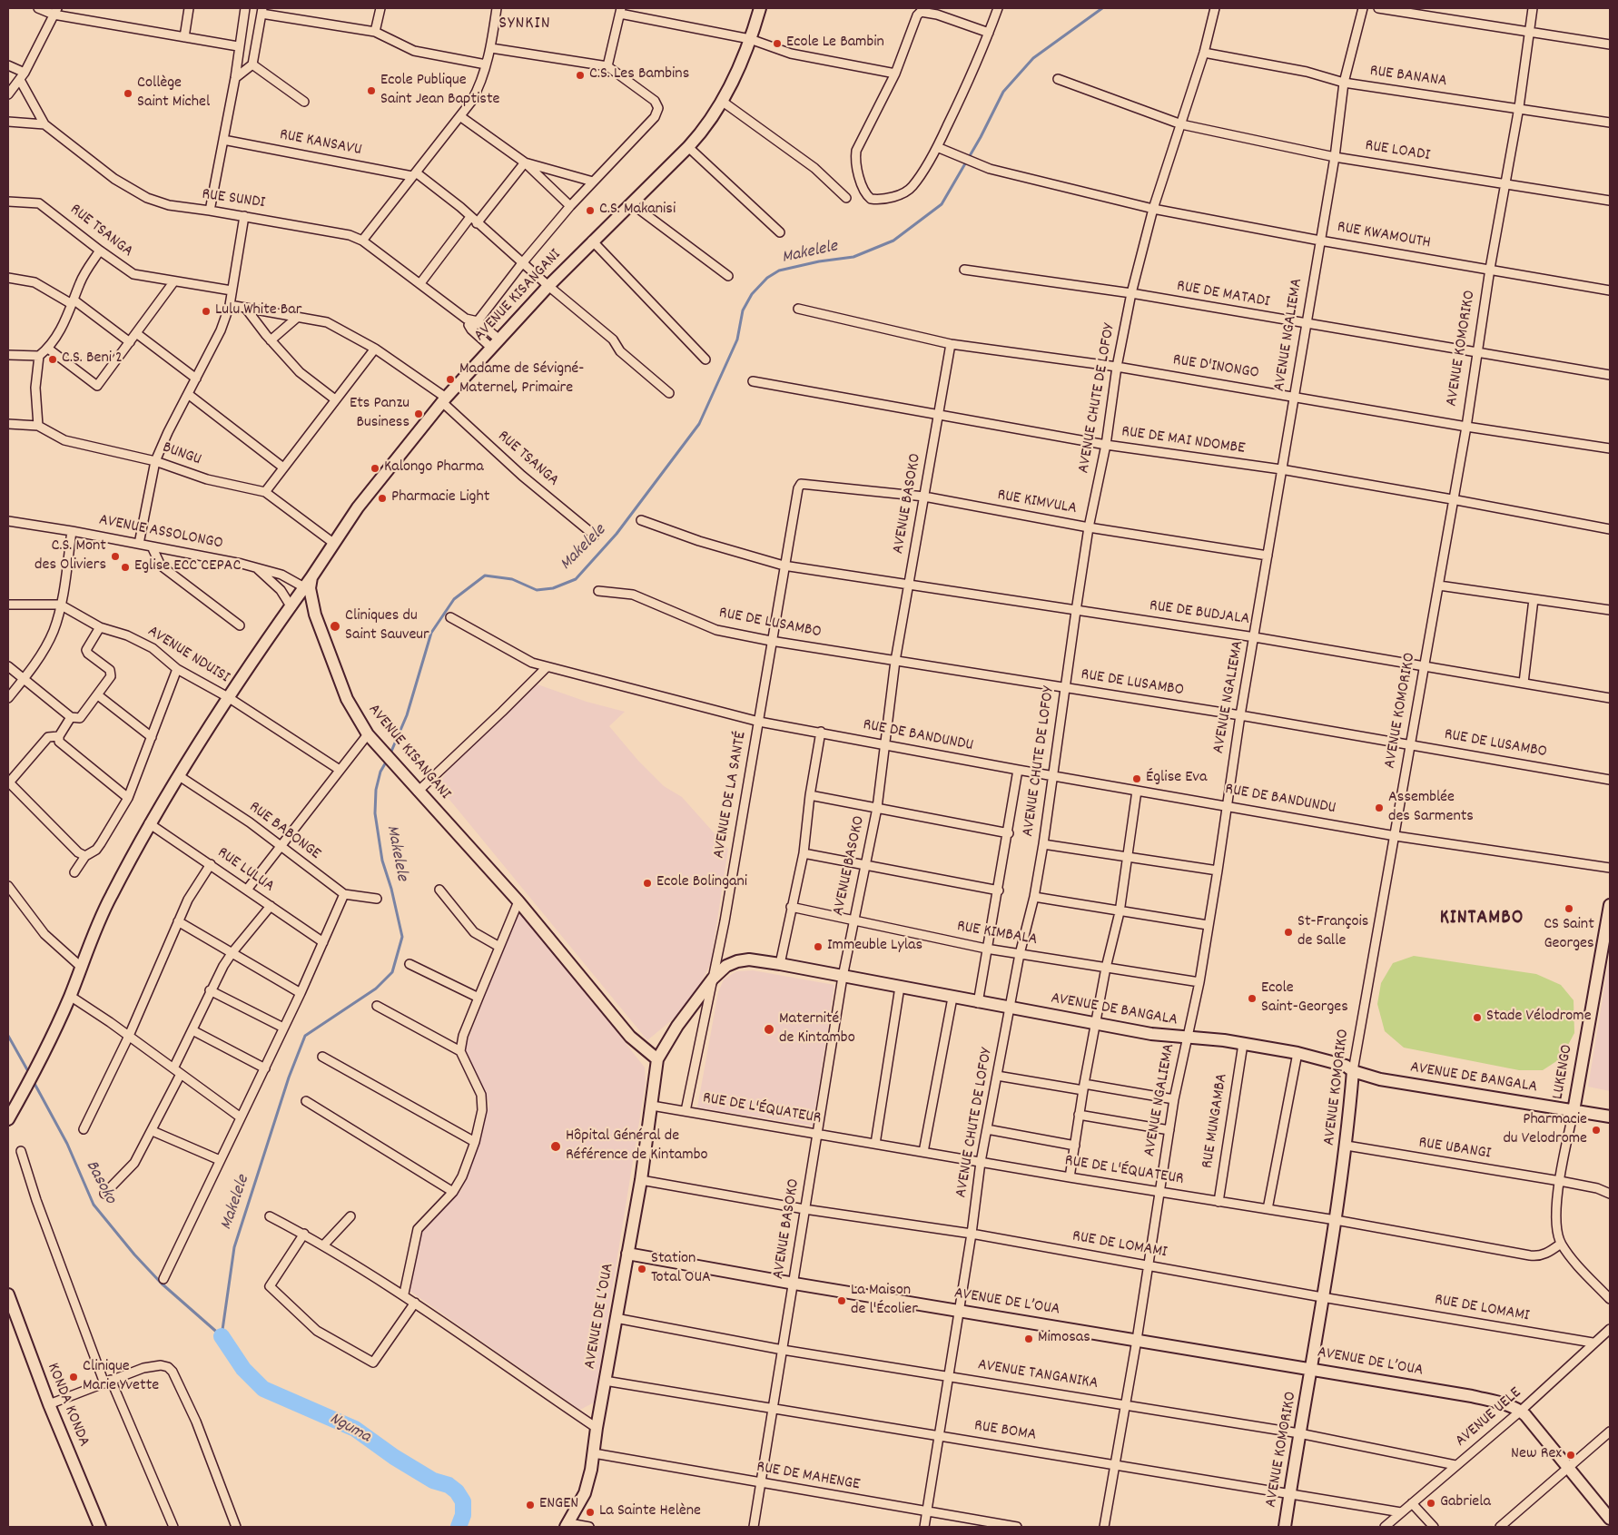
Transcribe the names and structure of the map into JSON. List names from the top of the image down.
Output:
{
  "streets": {
    "street": [
      "RUE BANANA",
      "RUE KANSAVU",
      "RUE LOADI",
      "RUE SUNDI",
      "RUE TSANGA",
      "RUE KWAMOUTH",
      "RUE DE MATADI",
      "AVENUE KISANGANI",
      "AVENUE NGALIEMA",
      "AVENUE KOMORIKO",
      "RUE D'INONGO",
      "AVENUE CHUTE DE LOFOY",
      "RUE DE MAI NDOMBE",
      "BUNGU",
      "RUE KIMVULA",
      "AVENUE BASOKO",
      "AVENUE ASSOLONGO",
      "RUE DE BUDJALA",
      "RUE DE LUSAMBO",
      "AVENUE NDUISI",
      "RUE DE BANDUNDU",
      "AVENUE DE LA SANTÉ",
      "RUE BABONGE",
      "RUE LULUA",
      "RUE KIMBALA",
      "AVENUE DE BANGALA",
      "LUKENGO",
      "RUE DE L'ÉQUATEUR",
      "RUE MUNGAMBA",
      "RUE UBANGI",
      "RUE DE LOMAMI",
      "AVENUE DE L’OUA",
      "AVENUE TANGANIKA",
      "KONDA KONDA",
      "AVENUE UELE",
      "RUE BOMA",
      "RUE DE MAHENGE"
    ]
  },
  "crossings": [
    ["RUE BANANA", "AVENUE NGALIEMA"],
    ["RUE BANANA", "AVENUE KOMORIKO"],
    ["RUE BANANA", "AVENUE CHUTE DE LOFOY"],
    ["RUE KANSAVU", "AVENUE KISANGANI"],
    ["RUE LOADI", "AVENUE NGALIEMA"],
    ["RUE LOADI", "AVENUE KOMORIKO"],
    ["RUE LOADI", "AVENUE CHUTE DE LOFOY"],
    ["RUE SUNDI", "AVENUE KISANGANI"],
    ["RUE TSANGA", "AVENUE KISANGANI"],
    ["RUE KWAMOUTH", "AVENUE NGALIEMA"],
    ["RUE KWAMOUTH", "AVENUE KOMORIKO"],
    ["RUE KWAMOUTH", "AVENUE CHUTE DE LOFOY"],
    ["RUE DE MATADI", "AVENUE NGALIEMA"],
    ["RUE DE MATADI", "AVENUE KOMORIKO"],
    ["RUE DE MATADI", "AVENUE CHUTE DE LOFOY"],
    ["AVENUE KISANGANI", "BUNGU"],
    ["AVENUE KISANGANI", "AVENUE DE BANGALA"],
    ["AVENUE NGALIEMA", "RUE D'INONGO"],
    ["AVENUE NGALIEMA", "RUE DE MAI NDOMBE"],
    ["AVENUE NGALIEMA", "RUE KIMVULA"],
    ["AVENUE NGALIEMA", "RUE DE BUDJALA"],
    ["AVENUE NGALIEMA", "RUE DE LUSAMBO"],
    ["AVENUE NGALIEMA", "RUE DE BANDUNDU"],
    ["AVENUE NGALIEMA", "RUE KIMBALA"],
    ["AVENUE NGALIEMA", "AVENUE DE BANGALA"],
    ["AVENUE NGALIEMA", "RUE DE L'ÉQUATEUR"],
    ["AVENUE NGALIEMA", "RUE DE LOMAMI"],
    ["AVENUE NGALIEMA", "AVENUE DE L’OUA"],
    ["AVENUE NGALIEMA", "AVENUE TANGANIKA"],
    ["AVENUE NGALIEMA", "RUE BOMA"],
    ["AVENUE KOMORIKO", "RUE D'INONGO"],
    ["AVENUE KOMORIKO", "RUE DE MAI NDOMBE"],
    ["AVENUE KOMORIKO", "RUE DE BUDJALA"],
    ["AVENUE KOMORIKO", "RUE DE LUSAMBO"],
    ["AVENUE KOMORIKO", "RUE DE BANDUNDU"],
    ["AVENUE KOMORIKO", "AVENUE DE BANGALA"],
    ["AVENUE KOMORIKO", "RUE DE L'ÉQUATEUR"],
    ["AVENUE KOMORIKO", "RUE UBANGI"],
    ["AVENUE KOMORIKO", "RUE DE LOMAMI"],
    ["AVENUE KOMORIKO", "AVENUE DE L’OUA"],
    ["AVENUE KOMORIKO", "AVENUE TANGANIKA"],
    ["AVENUE KOMORIKO", "RUE BOMA"],
    ["RUE D'INONGO", "AVENUE CHUTE DE LOFOY"],
    ["RUE D'INONGO", "AVENUE BASOKO"],
    ["AVENUE CHUTE DE LOFOY", "RUE DE MAI NDOMBE"],
    ["AVENUE CHUTE DE LOFOY", "RUE KIMVULA"],
    ["AVENUE CHUTE DE LOFOY", "RUE DE BUDJALA"],
    ["AVENUE CHUTE DE LOFOY", "RUE DE LUSAMBO"],
    ["AVENUE CHUTE DE LOFOY", "RUE DE BANDUNDU"],
    ["AVENUE CHUTE DE LOFOY", "RUE KIMBALA"],
    ["AVENUE CHUTE DE LOFOY", "AVENUE DE BANGALA"],
    ["AVENUE CHUTE DE LOFOY", "RUE DE L'ÉQUATEUR"],
    ["AVENUE CHUTE DE LOFOY", "RUE DE LOMAMI"],
    ["AVENUE CHUTE DE LOFOY", "AVENUE DE L’OUA"],
    ["AVENUE CHUTE DE LOFOY", "AVENUE TANGANIKA"],
    ["AVENUE CHUTE DE LOFOY", "RUE BOMA"],
    ["AVENUE CHUTE DE LOFOY", "RUE DE MAHENGE"],
    ["RUE DE MAI NDOMBE", "AVENUE BASOKO"],
    ["RUE KIMVULA", "AVENUE BASOKO"],
    ["RUE KIMVULA", "AVENUE DE LA SANTÉ"],
    ["AVENUE BASOKO", "RUE DE BUDJALA"],
    ["AVENUE BASOKO", "RUE DE LUSAMBO"],
    ["AVENUE BASOKO", "RUE DE BANDUNDU"],
    ["AVENUE BASOKO", "RUE KIMBALA"],
    ["AVENUE BASOKO", "AVENUE DE BANGALA"],
    ["AVENUE BASOKO", "RUE DE L'ÉQUATEUR"],
    ["AVENUE BASOKO", "RUE DE LOMAMI"],
    ["AVENUE BASOKO", "AVENUE DE L’OUA"],
    ["AVENUE BASOKO", "AVENUE TANGANIKA"],
    ["AVENUE BASOKO", "RUE BOMA"],
    ["AVENUE BASOKO", "RUE DE MAHENGE"],
    ["RUE DE BUDJALA", "AVENUE DE LA SANTÉ"],
    ["RUE DE LUSAMBO", "AVENUE DE LA SANTÉ"],
    ["RUE DE BANDUNDU", "AVENUE DE LA SANTÉ"],
    ["AVENUE DE LA SANTÉ", "AVENUE DE BANGALA"],
    ["AVENUE DE LA SANTÉ", "RUE DE L'ÉQUATEUR"],
    ["AVENUE DE BANGALA", "LUKENGO"],
    ["AVENUE DE BANGALA", "RUE MUNGAMBA"],
    ["RUE DE L'ÉQUATEUR", "RUE MUNGAMBA"],
    ["RUE DE LOMAMI", "AVENUE UELE"],
    ["AVENUE DE L’OUA", "AVENUE TANGANIKA"],
    ["AVENUE DE L’OUA", "AVENUE UELE"],
    ["AVENUE DE L’OUA", "RUE BOMA"],
    ["AVENUE DE L’OUA", "RUE DE MAHENGE"],
    ["AVENUE TANGANIKA", "AVENUE UELE"],
    ["AVENUE UELE", "RUE BOMA"]
  ],
  "districts": ["SYNKIN", "KINTAMBO"],
  "water": ["Makelele", "Basoko", "Nguma"],
  "places": [
    "Ecole Le Bambin",
    "C.S. Les Bambins",
    "Ecole Publique Saint Jean Baptiste",
    "Collège Saint Michel",
    "C.S. Makanisi",
    "Lulu White Bar",
    "C.S. Beni 2",
    "Madame de Sévigné- Maternel, Primaire",
    "Ets Panzu Business",
    "Kalongo Pharma",
    "Pharmacie Light",
    "C.S. Mont des Oliviers",
    "Eglise ECC CEPAC",
    "Cliniques du Saint Sauveur",
    "Église Eva",
    "Assemblée des Sarments",
    "Ecole Bolingani",
    "CS Saint Georges",
    "St-François de Salle",
    "Immeuble Lylas",
    "Ecole Saint-Georges",
    "Stade Vélodrome",
    "Maternité de Kintambo",
    "Pharmacie du Velodrome",
    "Hôpital Général de Référence de Kintambo",
    "Station Total OUA",
    "La Maison de l'Écolier",
    "Mimosas",
    "Clinique Marie Yvette",
    "New Rex",
    "Gabriela",
    "ENGEN",
    "La Sainte Helène"
  ]
}
